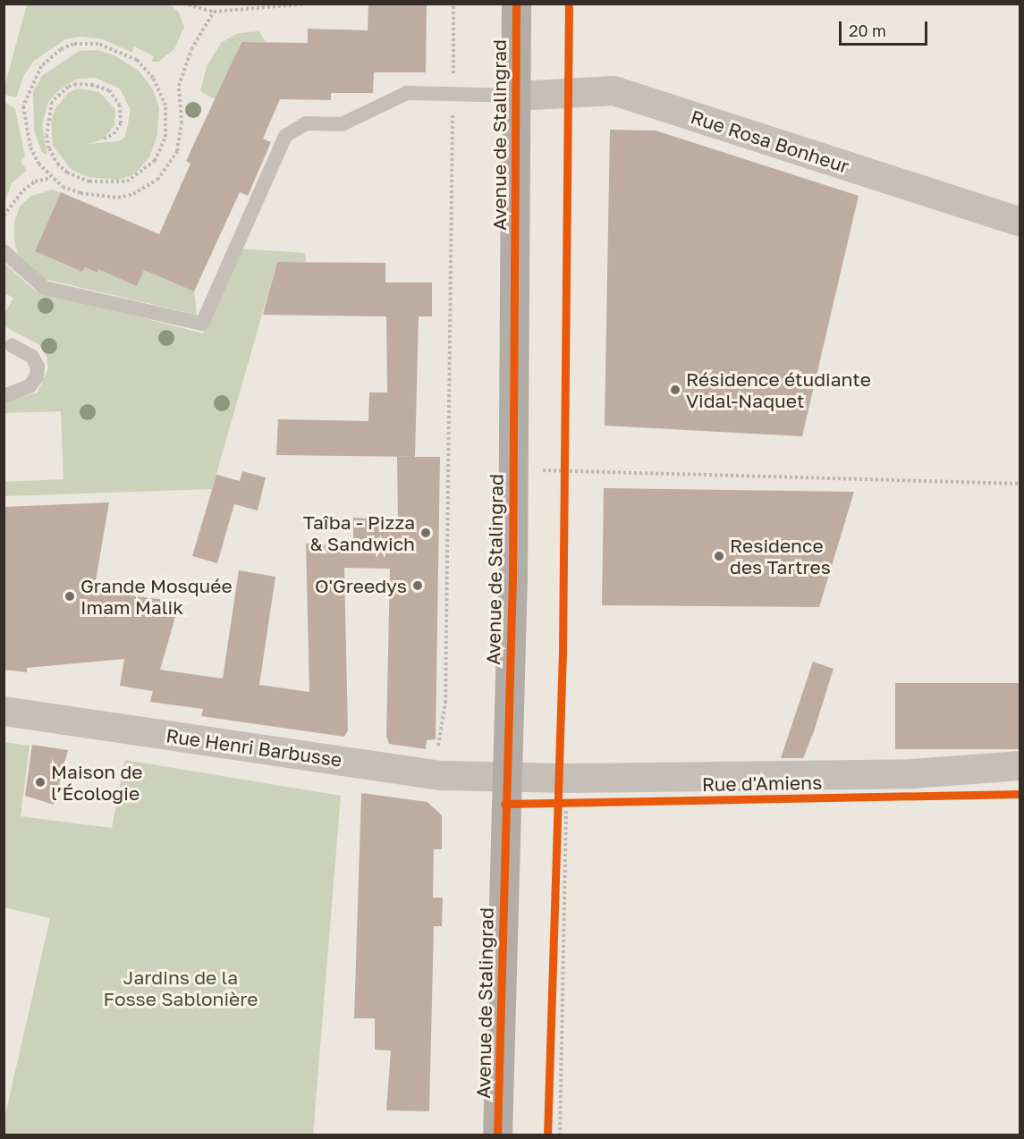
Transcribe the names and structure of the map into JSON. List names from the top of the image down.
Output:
{
  "streets": {
    "main road": ["Avenue de Stalingrad"],
    "street": ["Rue Rosa Bonheur", "Rue Henri Barbusse", "Rue d'Amiens"]
  },
  "crossings": [
    ["Avenue de Stalingrad", "Rue Rosa Bonheur"],
    ["Avenue de Stalingrad", "Rue Henri Barbusse"],
    ["Avenue de Stalingrad", "Rue d'Amiens"],
    ["Rue Henri Barbusse", "Rue d'Amiens"]
  ],
  "parks": ["Jardins de la Fosse Sablonière"],
  "places": [
    "Résidence étudiante Vidal-Naquet",
    "Taîba - Pizza & Sandwich",
    "Residence des Tartres",
    "O'Greedys",
    "Grande Mosquée Imam Malik",
    "Maison de l’Écologie"
  ],
  "scale_bar": "20 m"
}
